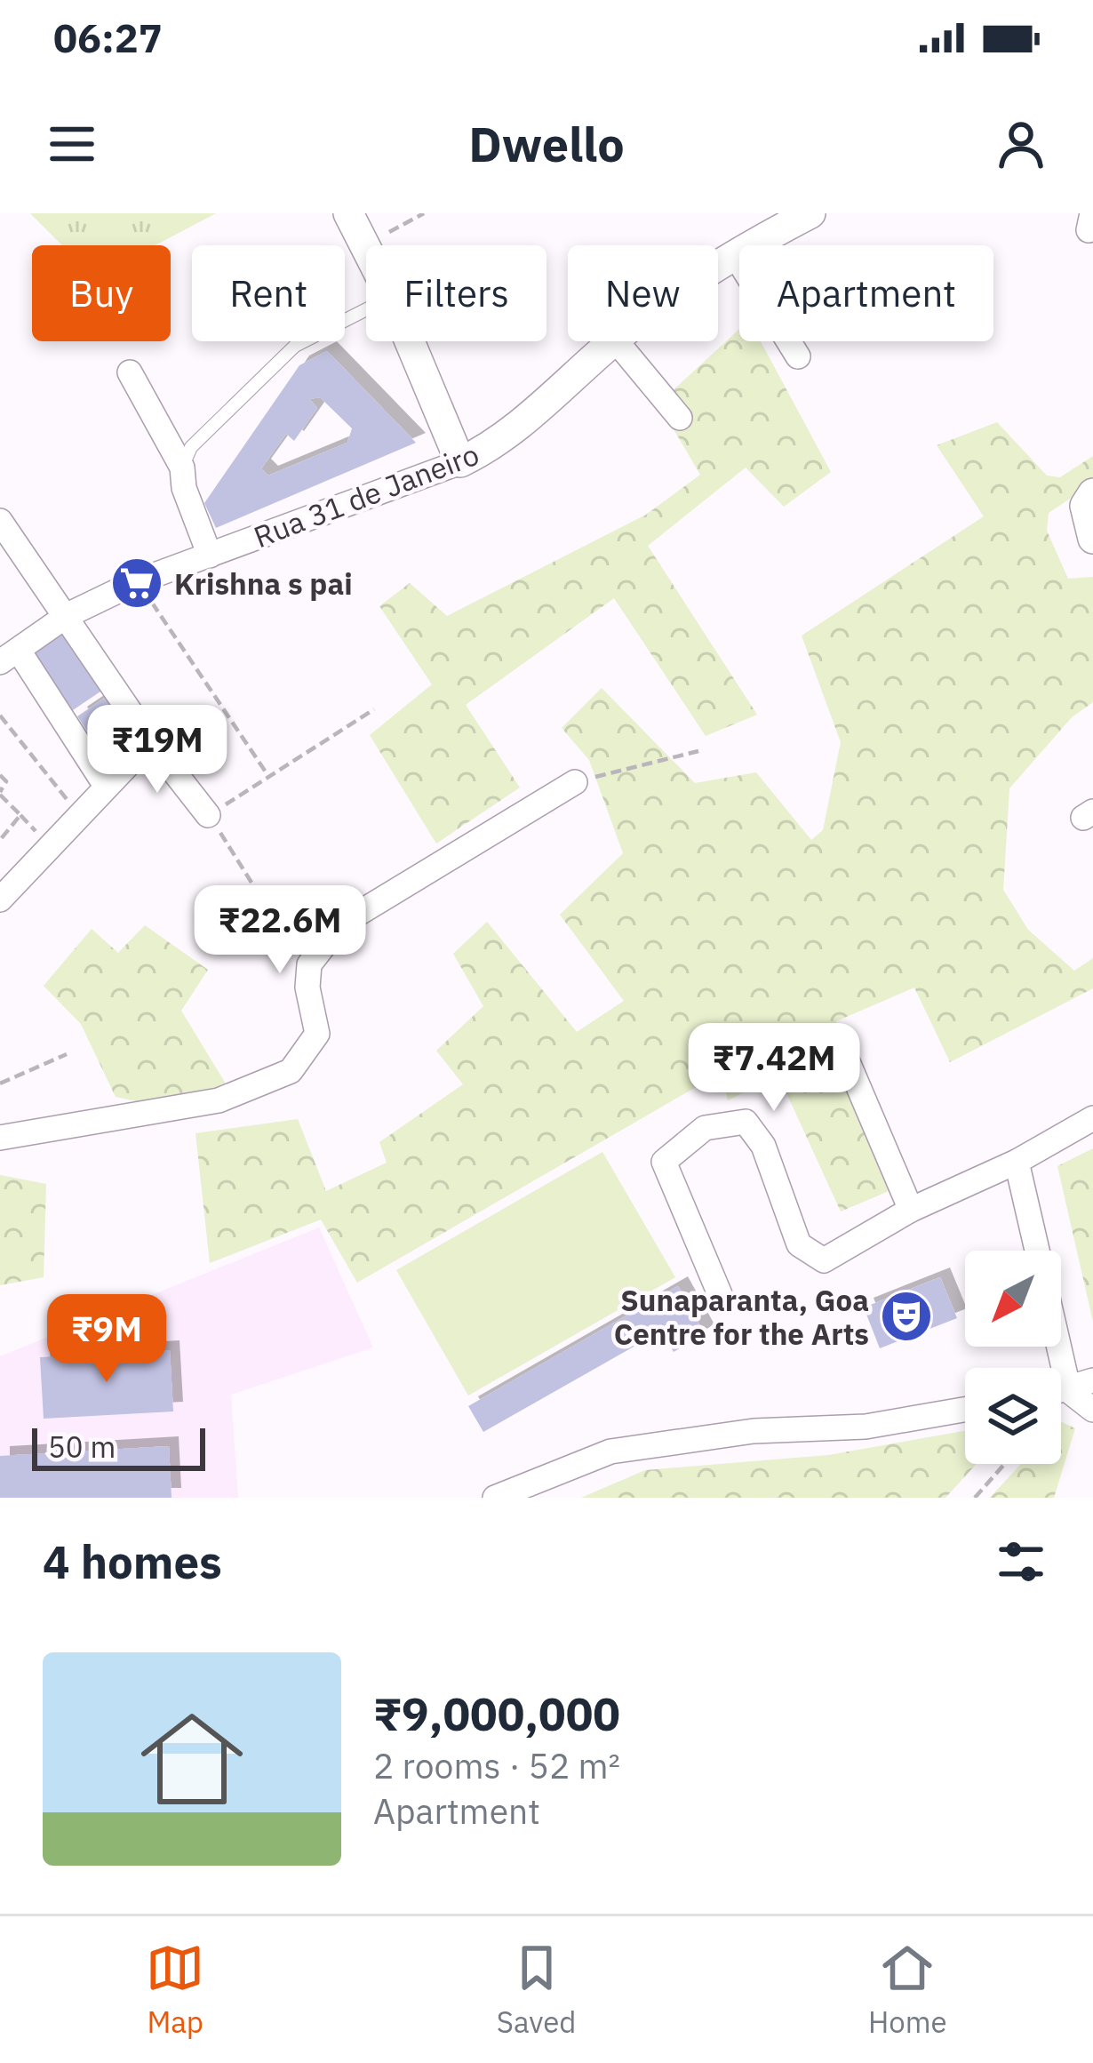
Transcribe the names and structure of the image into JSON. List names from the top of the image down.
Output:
{
  "streets": {
    "street": ["Rua 31 de Janeiro"]
  },
  "places": {
    "supermarket": ["Krishna s pai"],
    "theatre": ["Sunaparanta, Goa Centre for the Arts"]
  },
  "scale_bar": "50 m",
  "north": "bottom left",
  "page": {
    "status": "06:27",
    "header": "Dwello",
    "chip": [
      "Buy",
      "Rent",
      "Filters",
      "New",
      "Apartment"
    ],
    "price": [
      "₹19M",
      "₹22.6M",
      "₹7.42M",
      "₹9M"
    ],
    "scale": "50 m",
    "heading": "4 homes",
    "list": [
      {
        "name": "₹9,000,000",
        "note": "2 rooms · 52 m² · Apartment"
      }
    ],
    "tabs": ["Map", "Saved", "Home"]
  }
}
